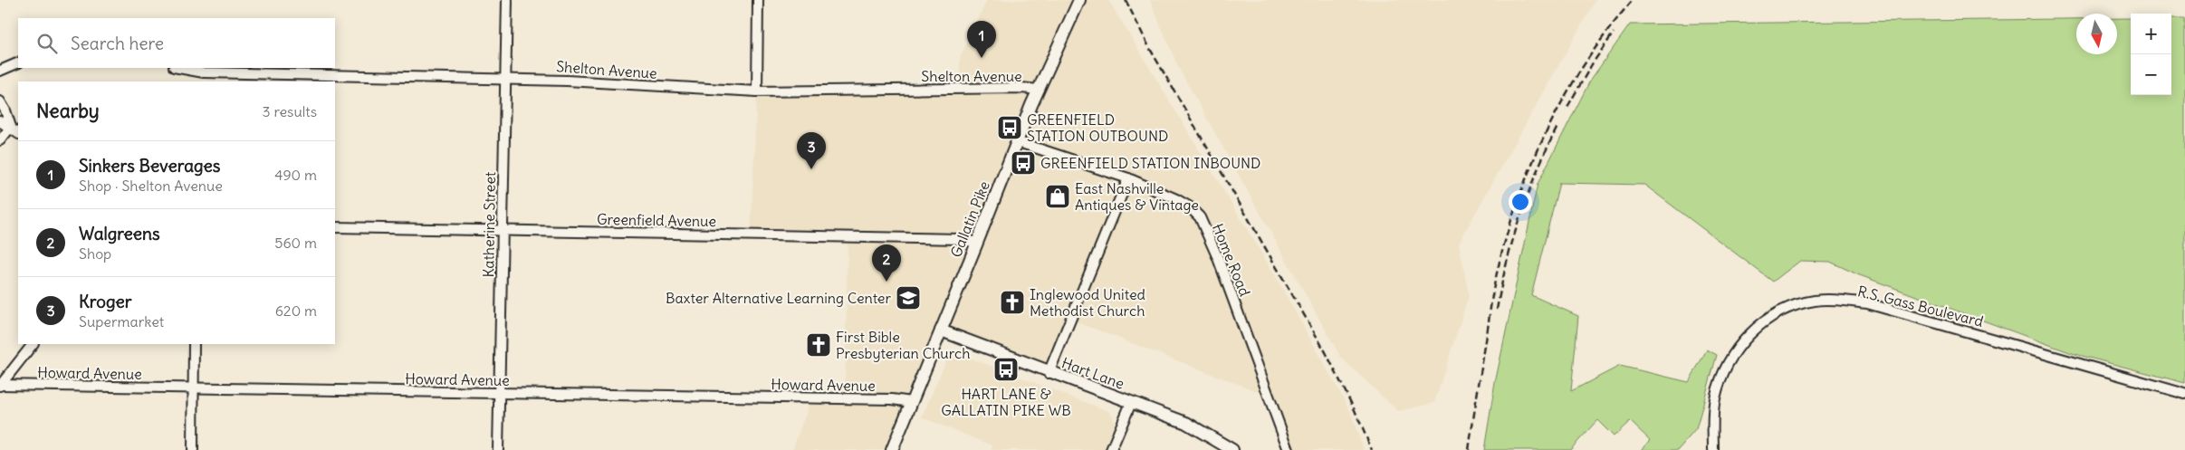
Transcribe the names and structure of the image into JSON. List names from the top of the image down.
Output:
{
  "streets": {
    "main road": ["Gallatin Pike", "Hart Lane"],
    "street": [
      "Shelton Avenue",
      "Greenfield Avenue",
      "Katherine Street",
      "Home Road",
      "R.S. Gass Boulevard",
      "Howard Avenue"
    ]
  },
  "crossings": [
    ["Shelton Avenue", "Gallatin Pike"],
    ["Shelton Avenue", "Katherine Street"],
    ["Gallatin Pike", "Greenfield Avenue"],
    ["Gallatin Pike", "Home Road"],
    ["Gallatin Pike", "Howard Avenue"],
    ["Gallatin Pike", "Hart Lane"],
    ["Greenfield Avenue", "Katherine Street"],
    ["Katherine Street", "Howard Avenue"]
  ],
  "places": {
    "bus stop": ["GREENFIELD STATION OUTBOUND", "GREENFIELD STATION INBOUND", "HART LANE & GALLATIN PIKE WB"],
    "shop": ["East Nashville Antiques & Vintage"],
    "school or university": ["Baxter Alternative Learning Center"],
    "church": ["Inglewood United Methodist Church", "First Bible Presbyterian Church"]
  },
  "north": "bottom",
  "page": {
    "map_buttons": ["+", "−"],
    "search": "Search here",
    "pins": ["1", "3", "2"],
    "heading": ["Nearby", "3 results"],
    "list": [
      {
        "mark": "1",
        "name": "Sinkers Beverages",
        "note": "Shop · Shelton Avenue",
        "value": "490 m"
      },
      {
        "mark": "2",
        "name": "Walgreens",
        "note": "Shop",
        "value": "560 m"
      },
      {
        "mark": "3",
        "name": "Kroger",
        "note": "Supermarket",
        "value": "620 m"
      }
    ]
  }
}
